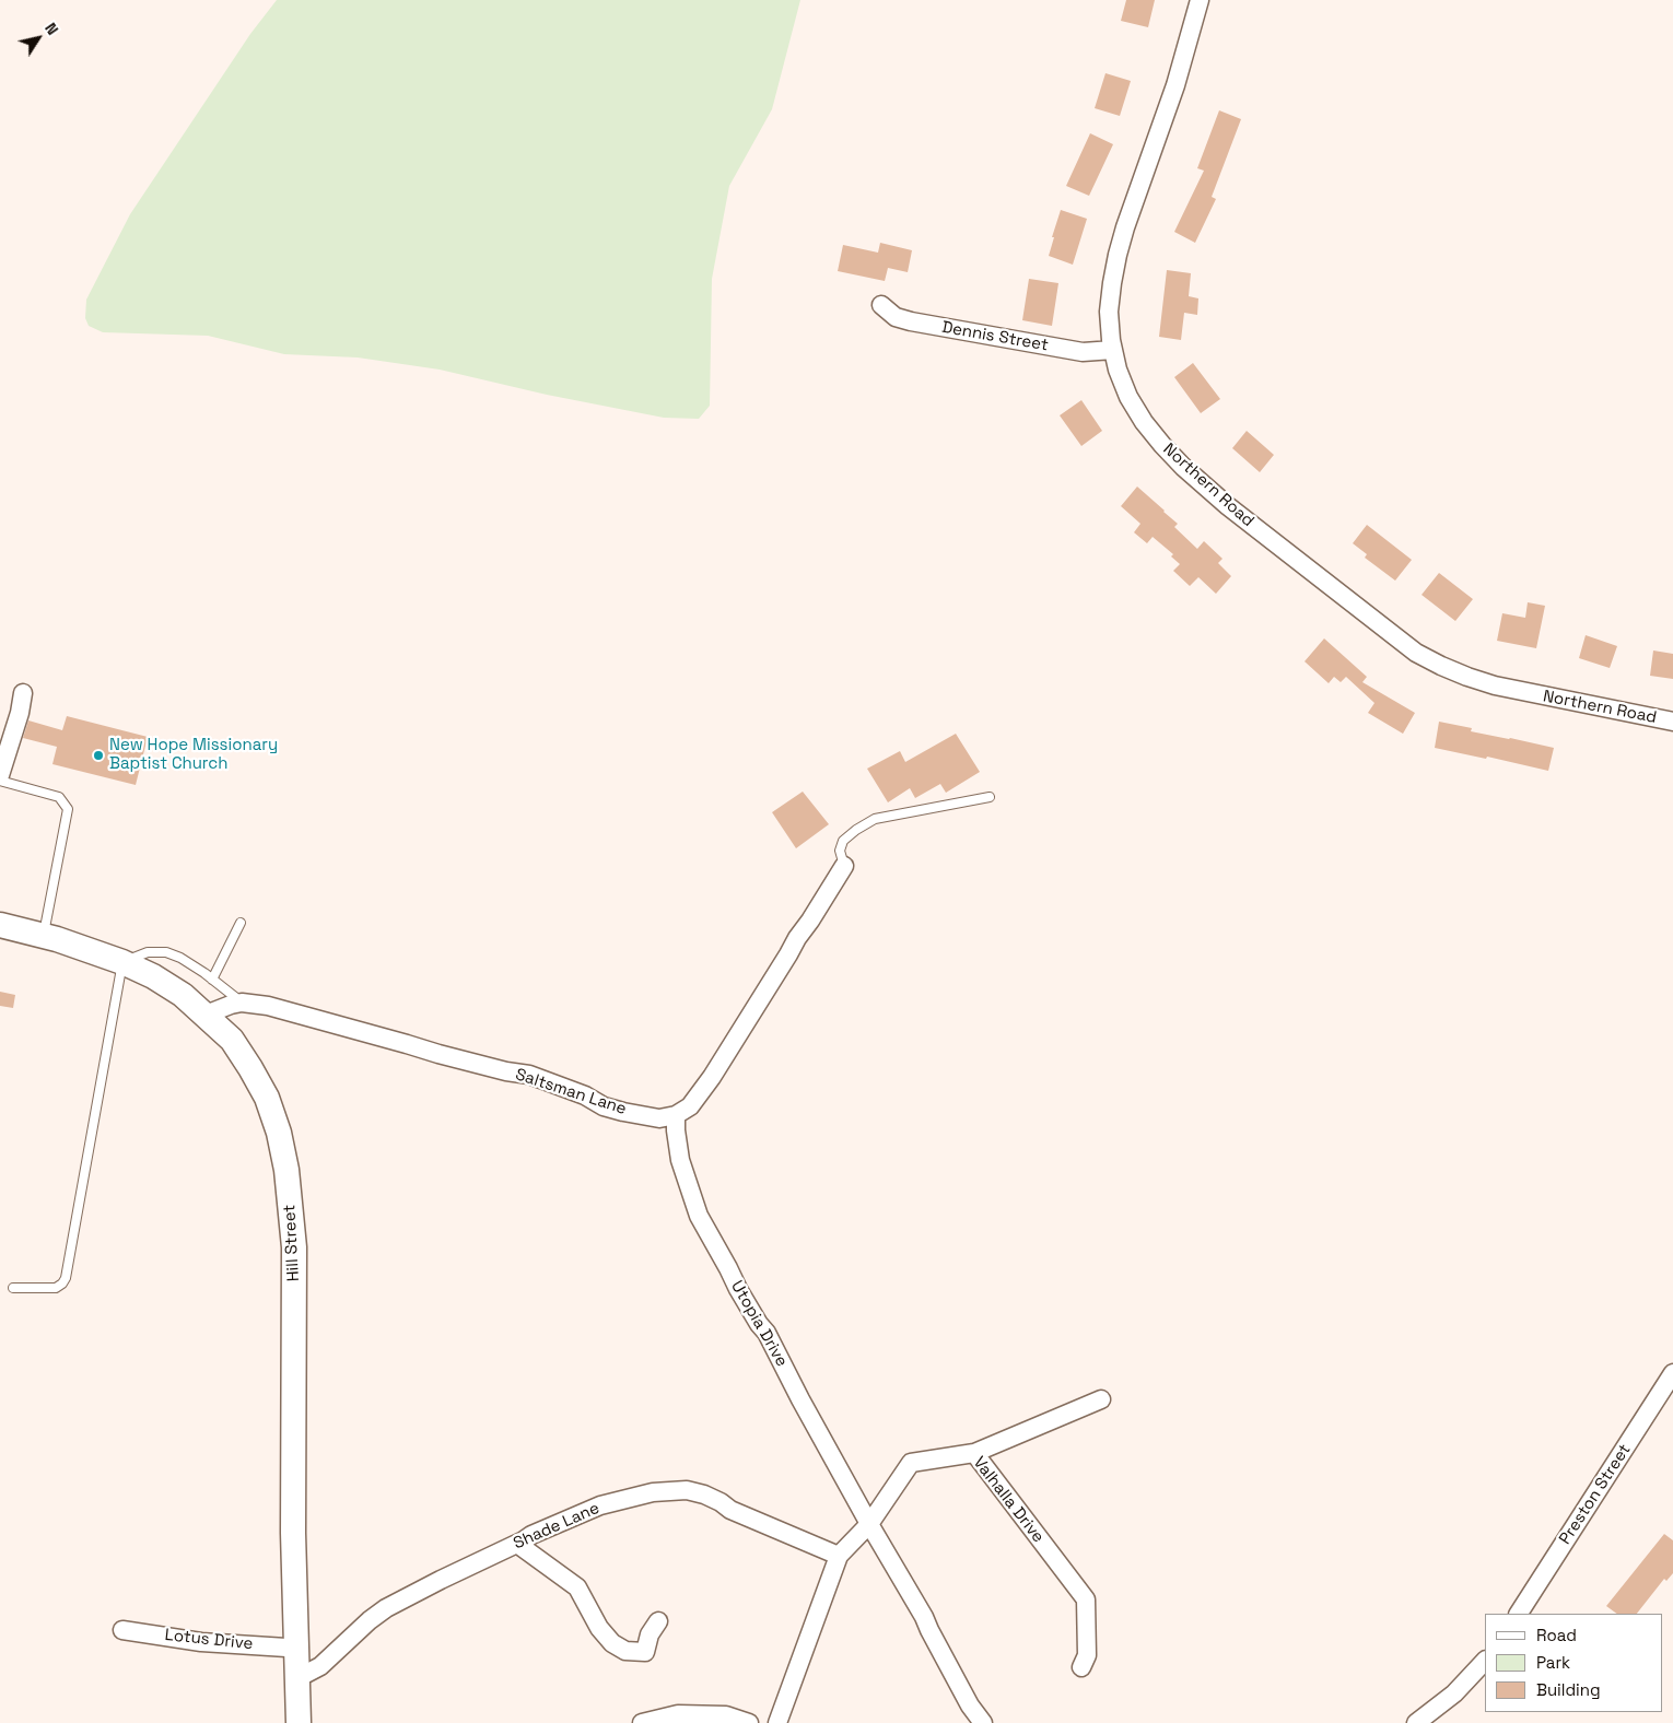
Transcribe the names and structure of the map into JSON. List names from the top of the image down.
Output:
{
  "streets": {
    "street": [
      "Dennis Street",
      "Northern Road",
      "Saltsman Lane",
      "Hill Street",
      "Utopia Drive",
      "Preston Street",
      "Valhalla Drive",
      "Shade Lane",
      "Lotus Drive"
    ]
  },
  "crossings": [
    ["Dennis Street", "Northern Road"],
    ["Saltsman Lane", "Hill Street"],
    ["Saltsman Lane", "Utopia Drive"],
    ["Hill Street", "Shade Lane"],
    ["Hill Street", "Lotus Drive"],
    ["Utopia Drive", "Valhalla Drive"],
    ["Valhalla Drive", "Shade Lane"]
  ],
  "places": ["New Hope Missionary Baptist Church"],
  "legend": ["Road", "Park", "Building"],
  "north": "top right"
}
